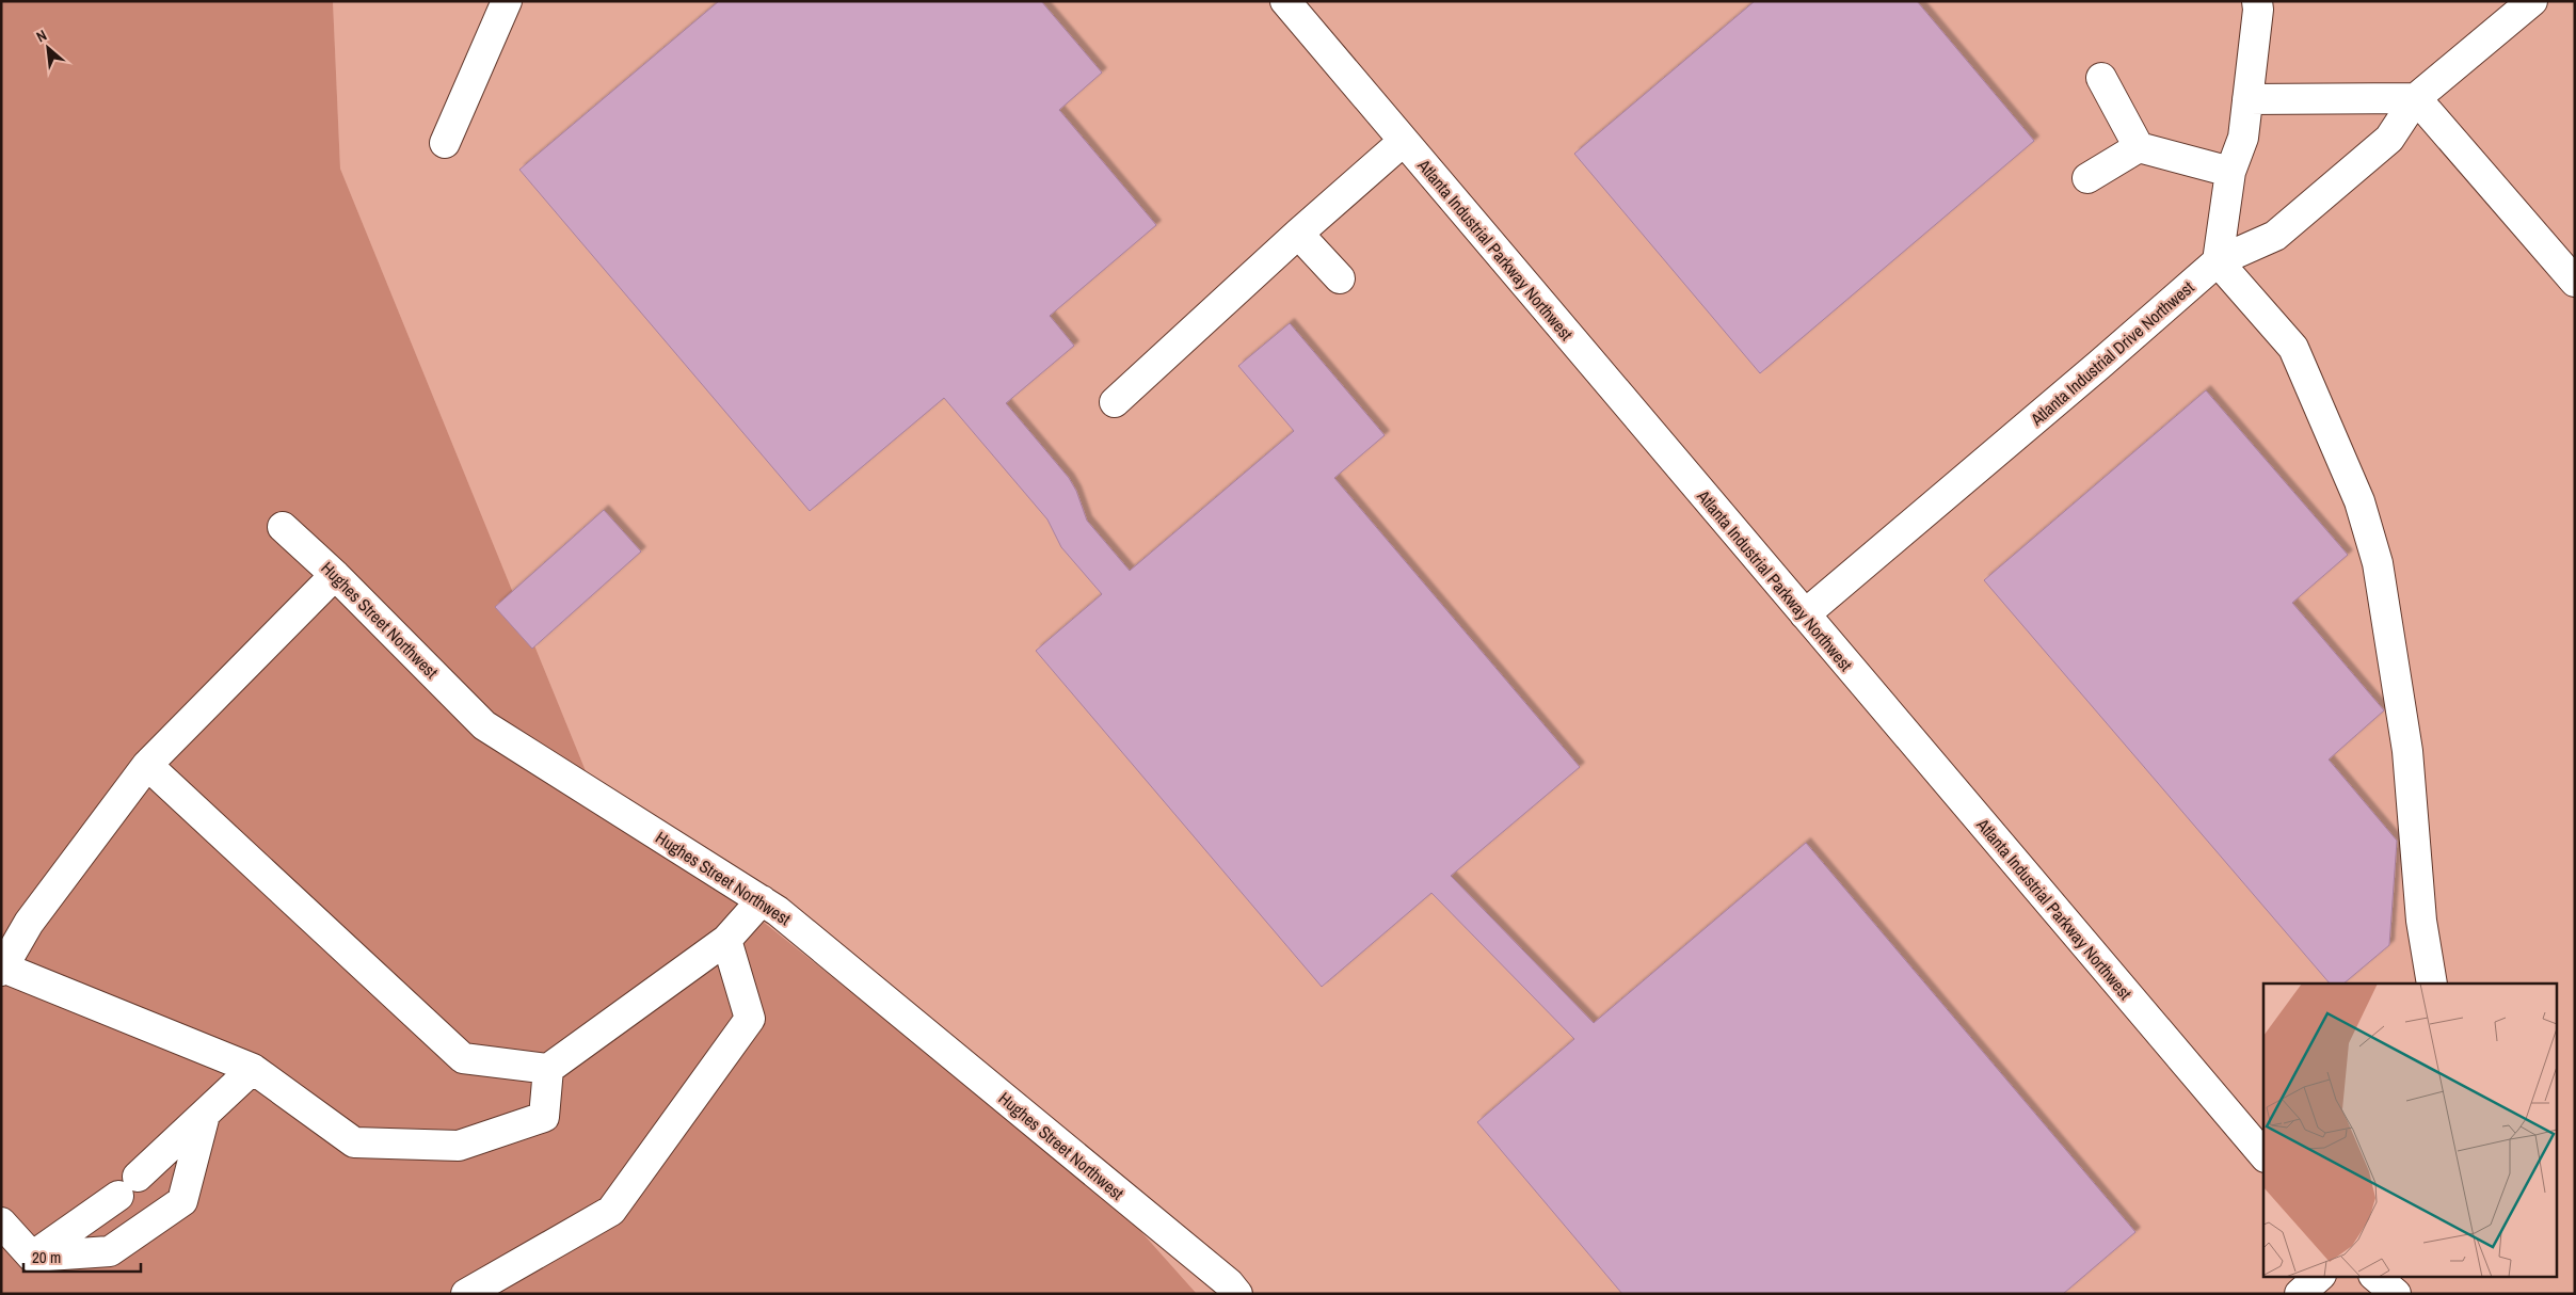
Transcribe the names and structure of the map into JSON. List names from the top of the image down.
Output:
{
  "streets": {
    "street": ["Atlanta Industrial Parkway Northwest", "Atlanta Industrial Drive Northwest", "Hughes Street Northwest"]
  },
  "crossings": [
    ["Atlanta Industrial Parkway Northwest", "Atlanta Industrial Drive Northwest"]
  ],
  "scale_bar": "20 m",
  "north": "top left"
}
